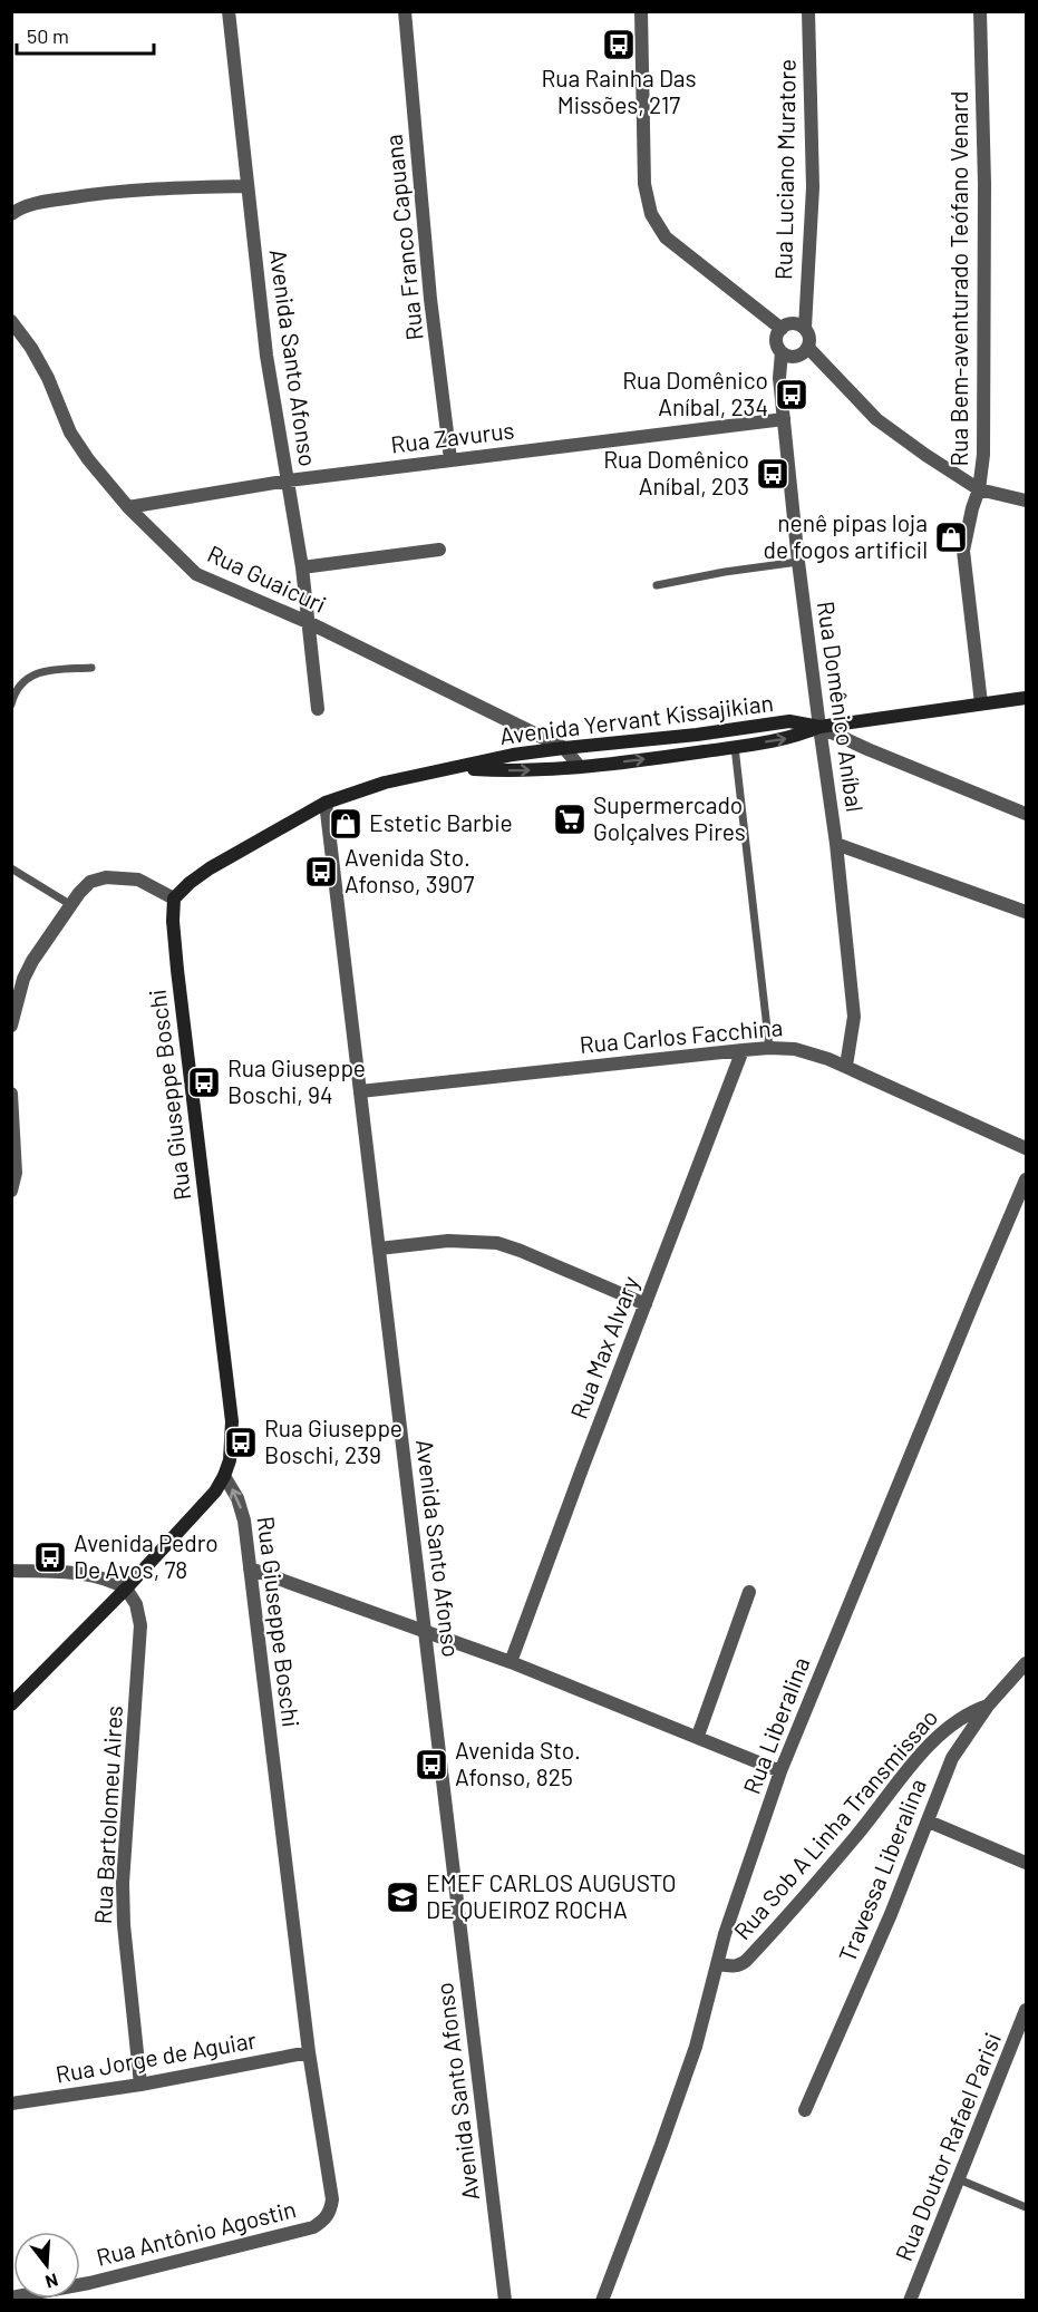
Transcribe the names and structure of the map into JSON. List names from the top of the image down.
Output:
{
  "streets": {
    "main road": ["Avenida Yervant Kissajikian", "Rua Giuseppe Boschi"],
    "street": [
      "Rua Luciano Muratore",
      "Rua Franco Capuana",
      "Rua Bem-aventurado Teófano Venard",
      "Avenida Santo Afonso",
      "Rua Zavurus",
      "Rua Guaicuri",
      "Rua Domênico Aníbal",
      "Rua Carlos Facchina",
      "Rua Max Alvary",
      "Rua Liberalina",
      "Rua Bartolomeu Aires",
      "Rua Sob A Linha Transmissao",
      "Travessa Liberalina",
      "Rua Jorge de Aguiar",
      "Rua Doutor Rafael Parisi",
      "Rua Antônio Agostin"
    ]
  },
  "crossings": [
    ["Rua Luciano Muratore", "Rua Domênico Aníbal"],
    ["Rua Franco Capuana", "Rua Zavurus"],
    ["Rua Bem-aventurado Teófano Venard", "Avenida Yervant Kissajikian"],
    ["Avenida Santo Afonso", "Rua Zavurus"],
    ["Avenida Santo Afonso", "Rua Guaicuri"],
    ["Avenida Santo Afonso", "Avenida Yervant Kissajikian"],
    ["Avenida Santo Afonso", "Rua Carlos Facchina"],
    ["Rua Zavurus", "Rua Guaicuri"],
    ["Rua Zavurus", "Rua Domênico Aníbal"],
    ["Rua Guaicuri", "Avenida Yervant Kissajikian"],
    ["Rua Domênico Aníbal", "Avenida Yervant Kissajikian"],
    ["Rua Domênico Aníbal", "Rua Carlos Facchina"],
    ["Avenida Yervant Kissajikian", "Rua Giuseppe Boschi"],
    ["Rua Carlos Facchina", "Rua Max Alvary"],
    ["Rua Giuseppe Boschi", "Rua Jorge de Aguiar"],
    ["Rua Giuseppe Boschi", "Rua Antônio Agostin"],
    ["Rua Liberalina", "Rua Sob A Linha Transmissao"],
    ["Rua Bartolomeu Aires", "Rua Jorge de Aguiar"],
    ["Rua Sob A Linha Transmissao", "Travessa Liberalina"]
  ],
  "places": {
    "bus stop": [
      "Rua Rainha Das Missões, 217",
      "Rua Domênico Aníbal, 234",
      "Rua Domênico Aníbal, 203",
      "Avenida Sto. Afonso, 3907",
      "Rua Giuseppe Boschi, 94",
      "Rua Giuseppe Boschi, 239",
      "Avenida Pedro De Avos, 78",
      "Avenida Sto. Afonso, 825"
    ],
    "shop": ["nenê pipas loja de fogos artificil", "Estetic Barbie"],
    "supermarket": ["Supermercado Golçalves Pires"],
    "school or university": ["EMEF CARLOS AUGUSTO DE QUEIROZ ROCHA"]
  },
  "scale_bar": "50 m",
  "north": "bottom"
}
